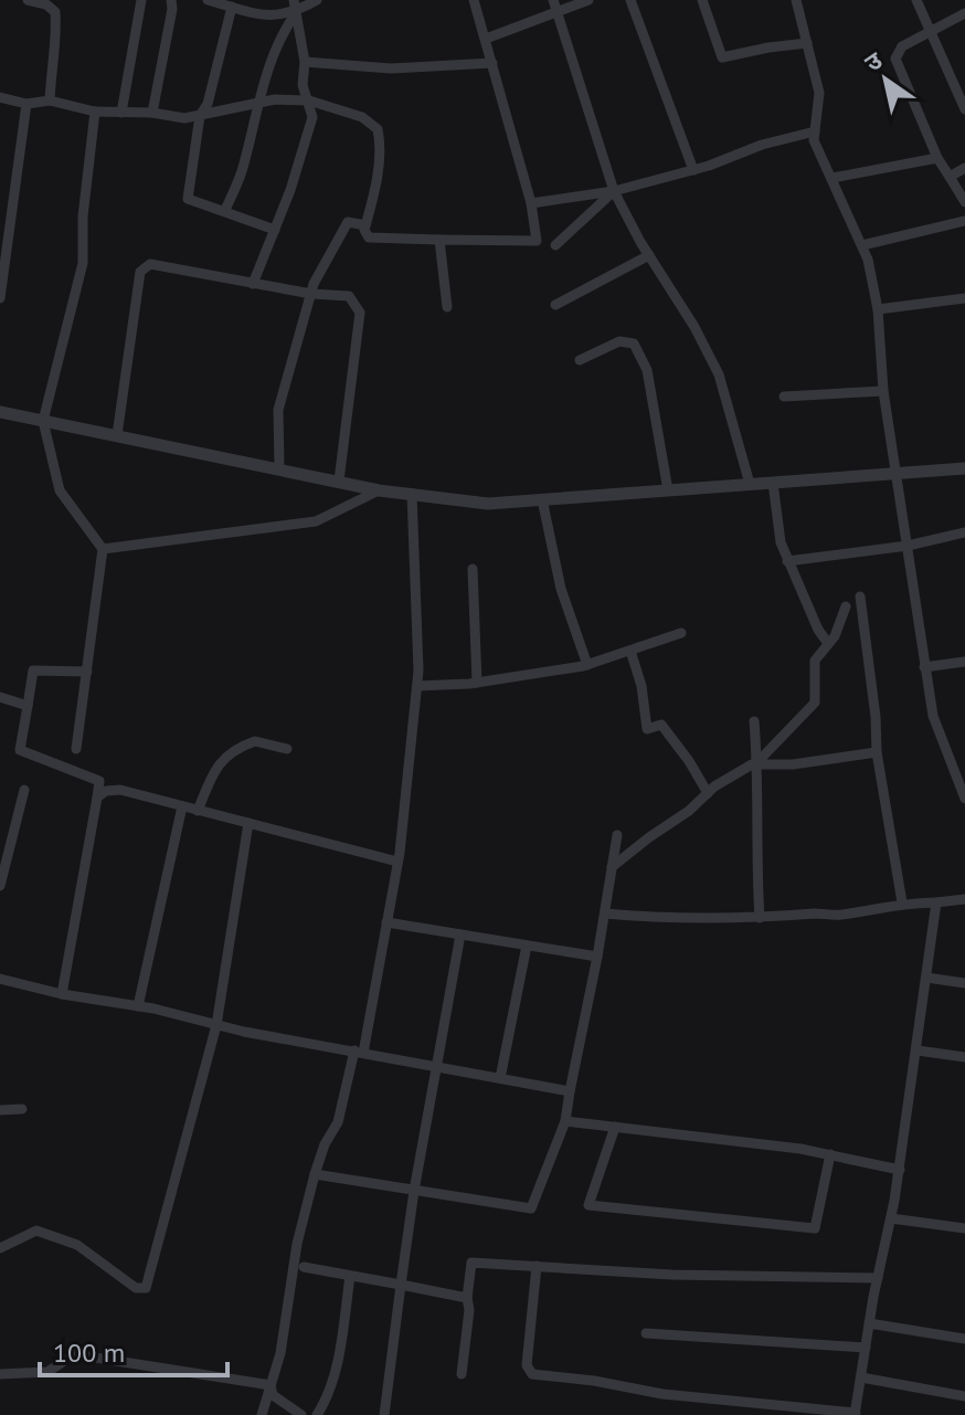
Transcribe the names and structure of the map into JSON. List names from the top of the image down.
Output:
{
  "scale_bar": "100 m",
  "north": "top left"
}
